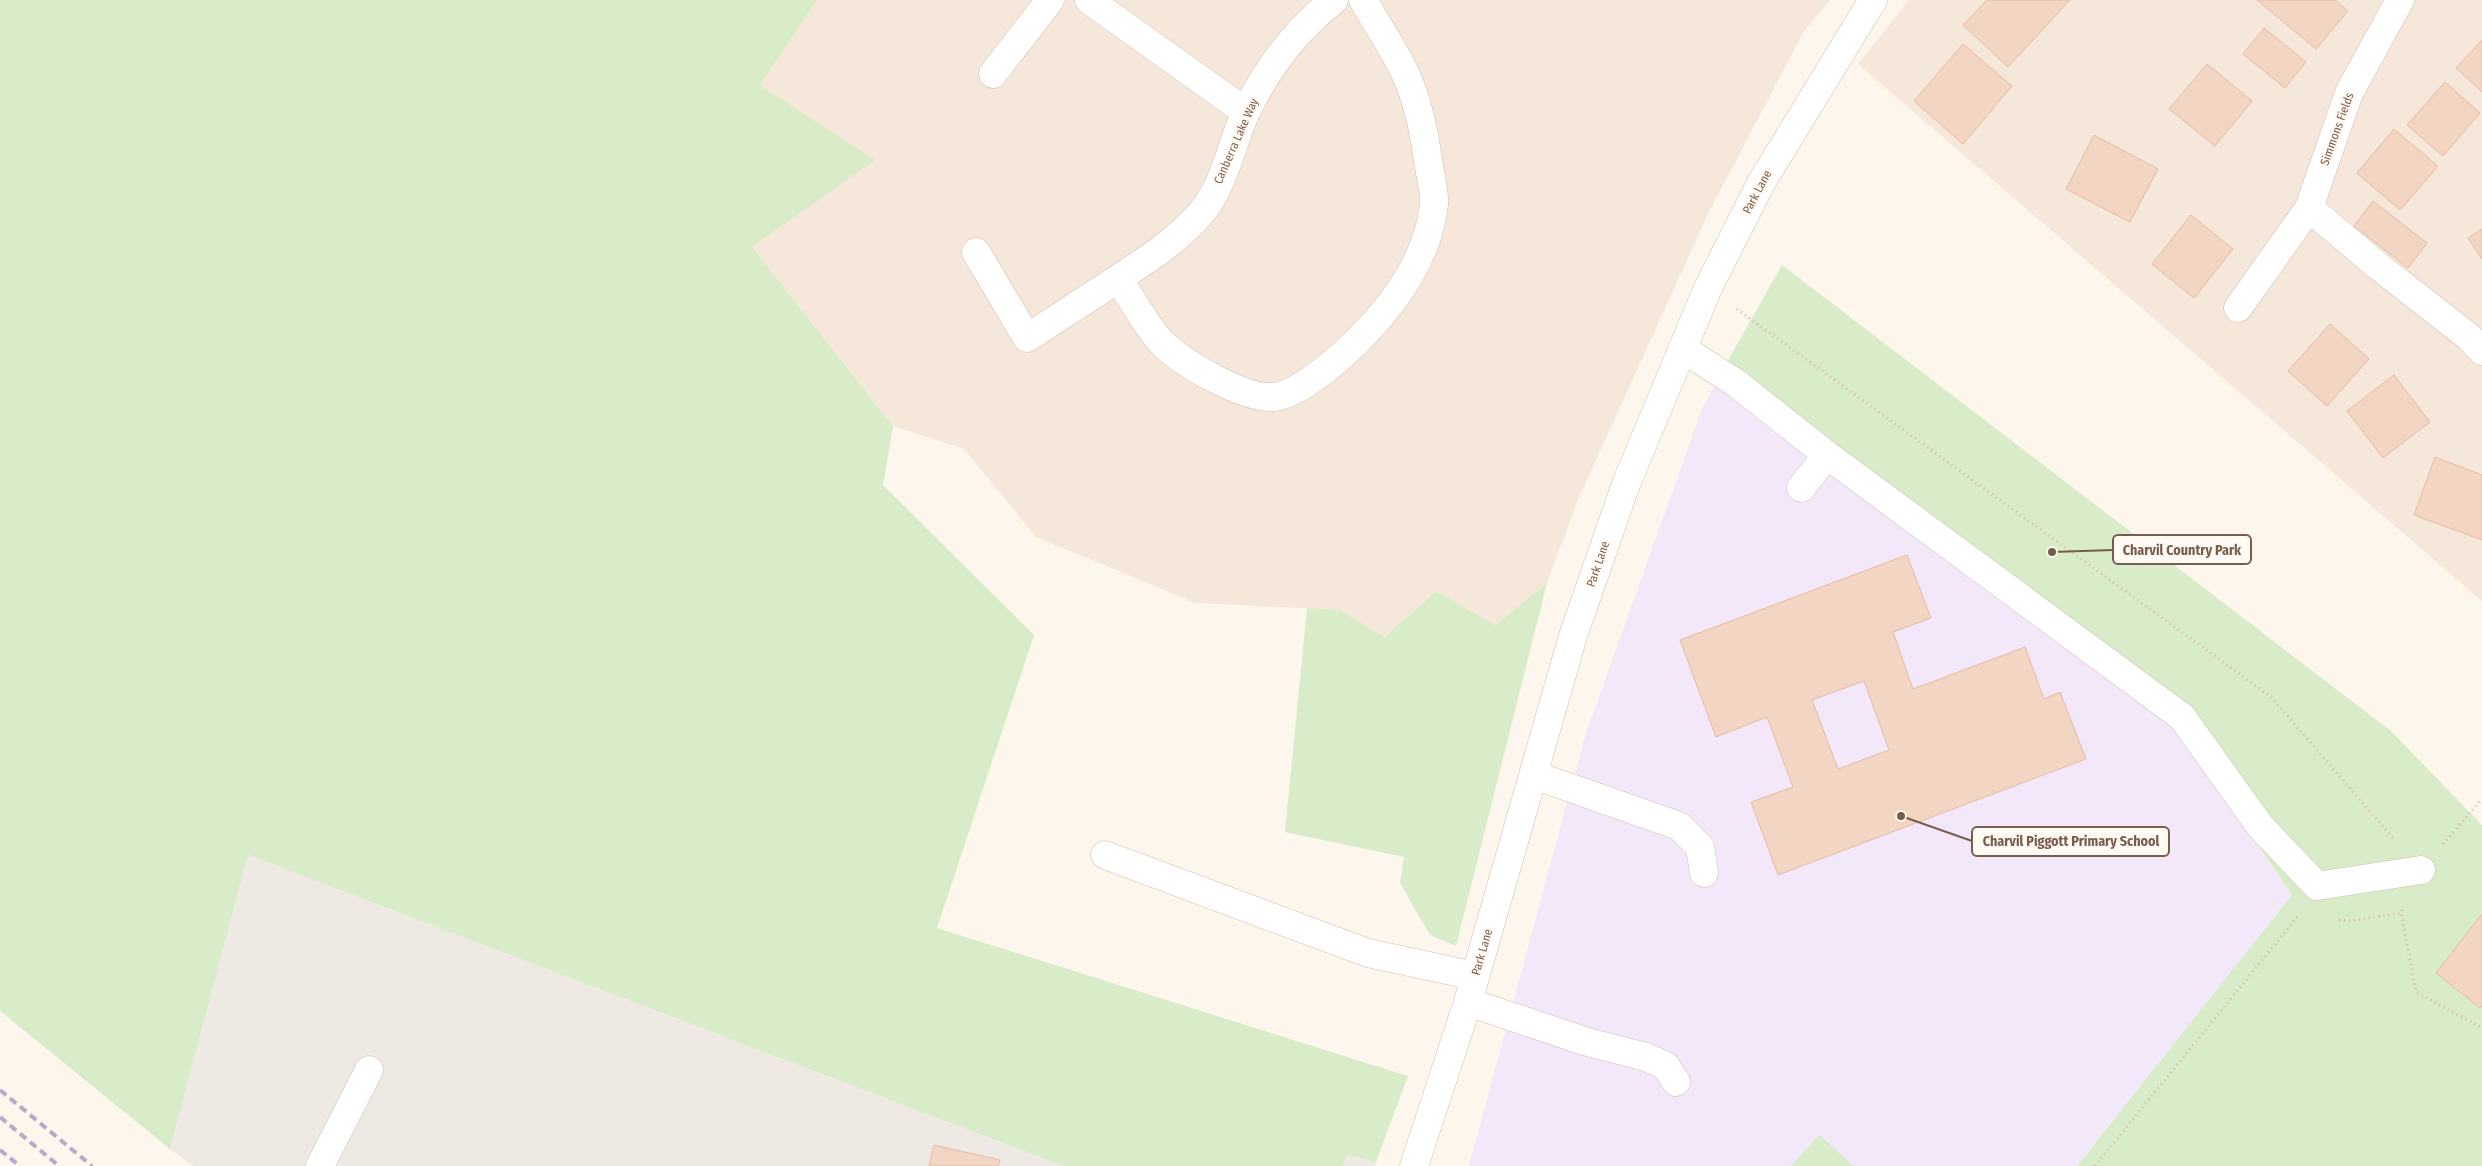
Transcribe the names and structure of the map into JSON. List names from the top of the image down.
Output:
{
  "streets": {
    "street": ["Simmons Fields", "Canberra Lake Way", "Park Lane"]
  },
  "places": ["Charvil Country Park", "Charvil Piggott Primary School"]
}
